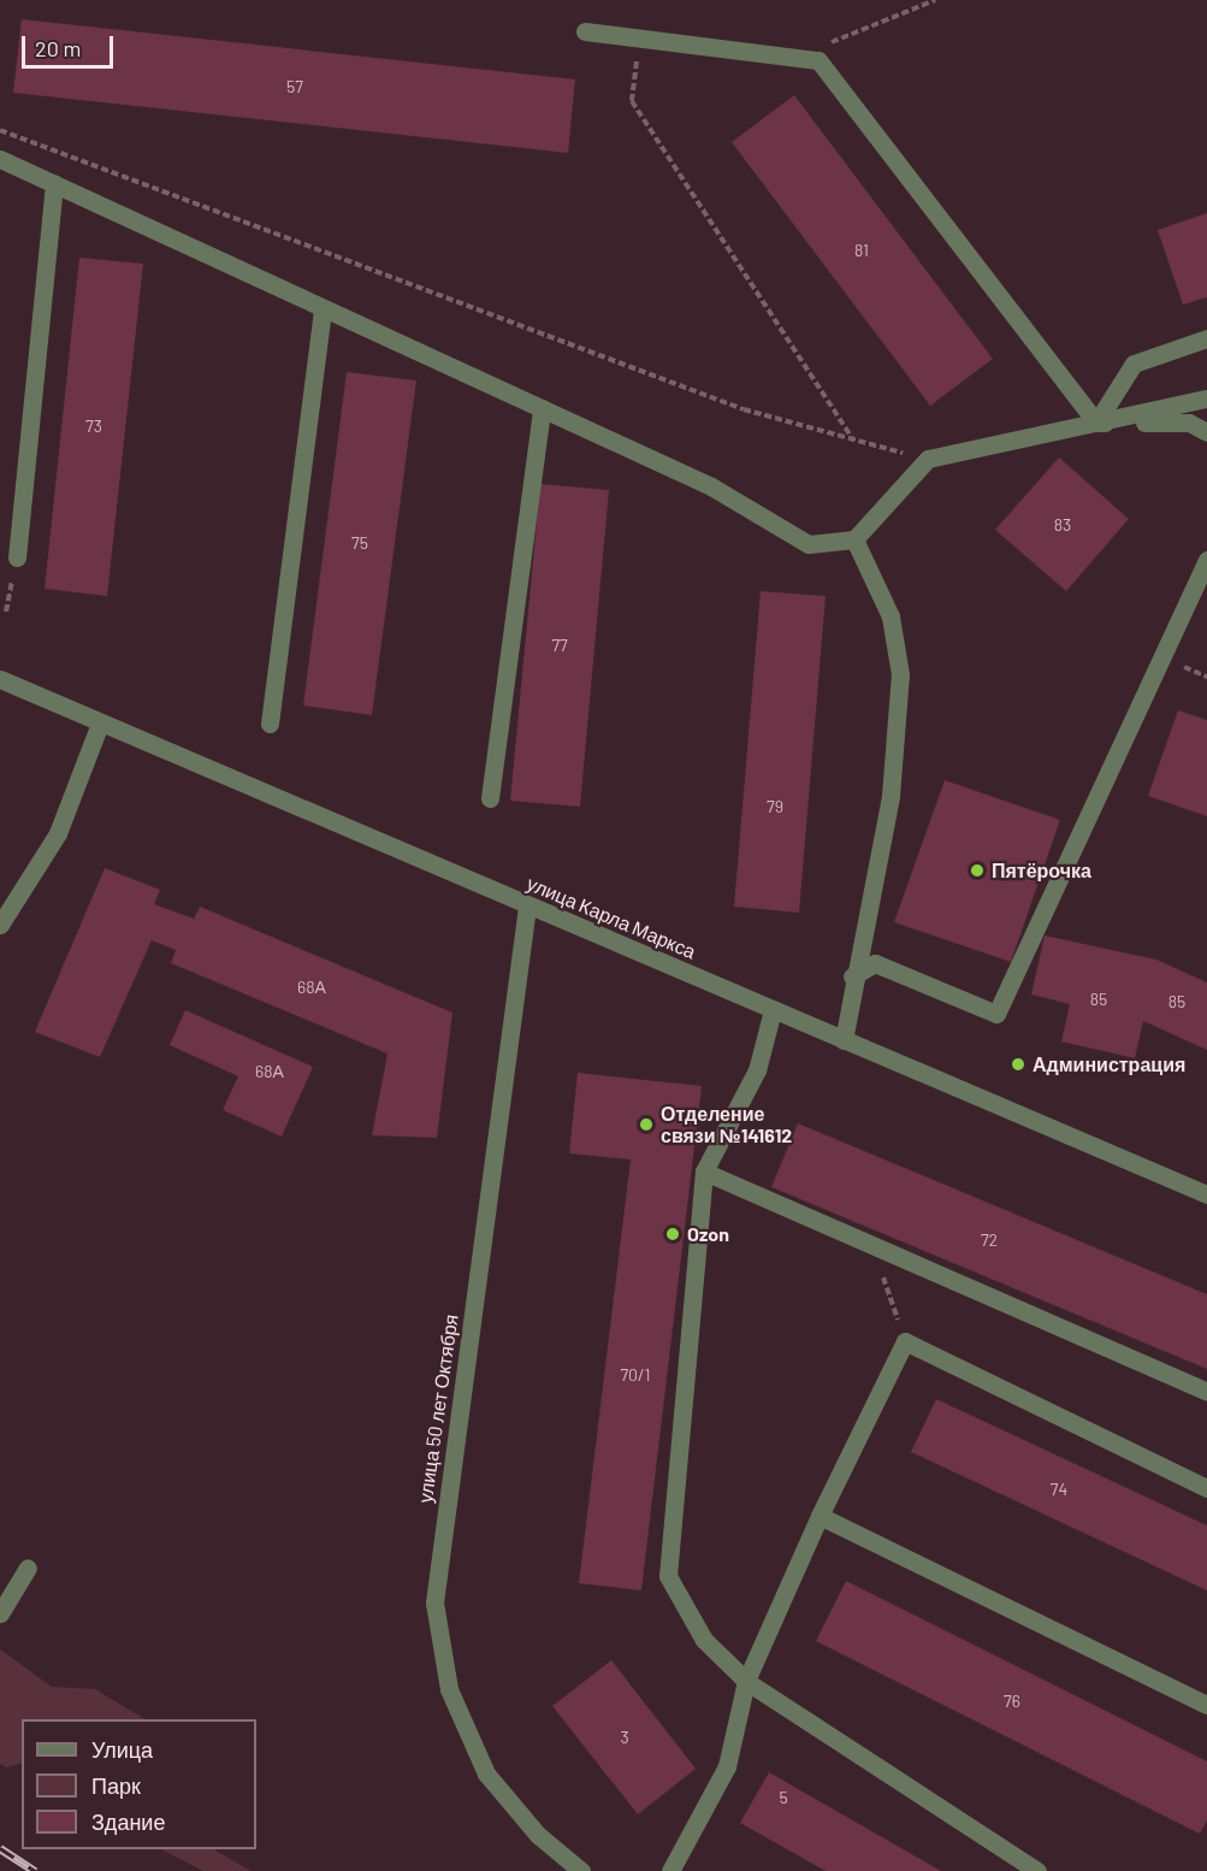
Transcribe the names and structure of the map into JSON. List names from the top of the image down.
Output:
{
  "streets": {
    "street": ["улица Карла Маркса", "улица 50 лет Октября"]
  },
  "crossings": [
    ["улица Карла Маркса", "улица 50 лет Октября"]
  ],
  "places": [
    "Пятёрочка",
    "Администрация",
    "Отделение связи №141612",
    "Ozon"
  ],
  "house_numbers": [
    "57",
    "81",
    "73",
    "83",
    "75",
    "77",
    "79",
    "68А",
    "85",
    "85",
    "68А",
    "72",
    "70/1",
    "74",
    "76",
    "3",
    "5"
  ],
  "legend": ["Улица", "Парк", "Здание"],
  "scale_bar": "20 m"
}
